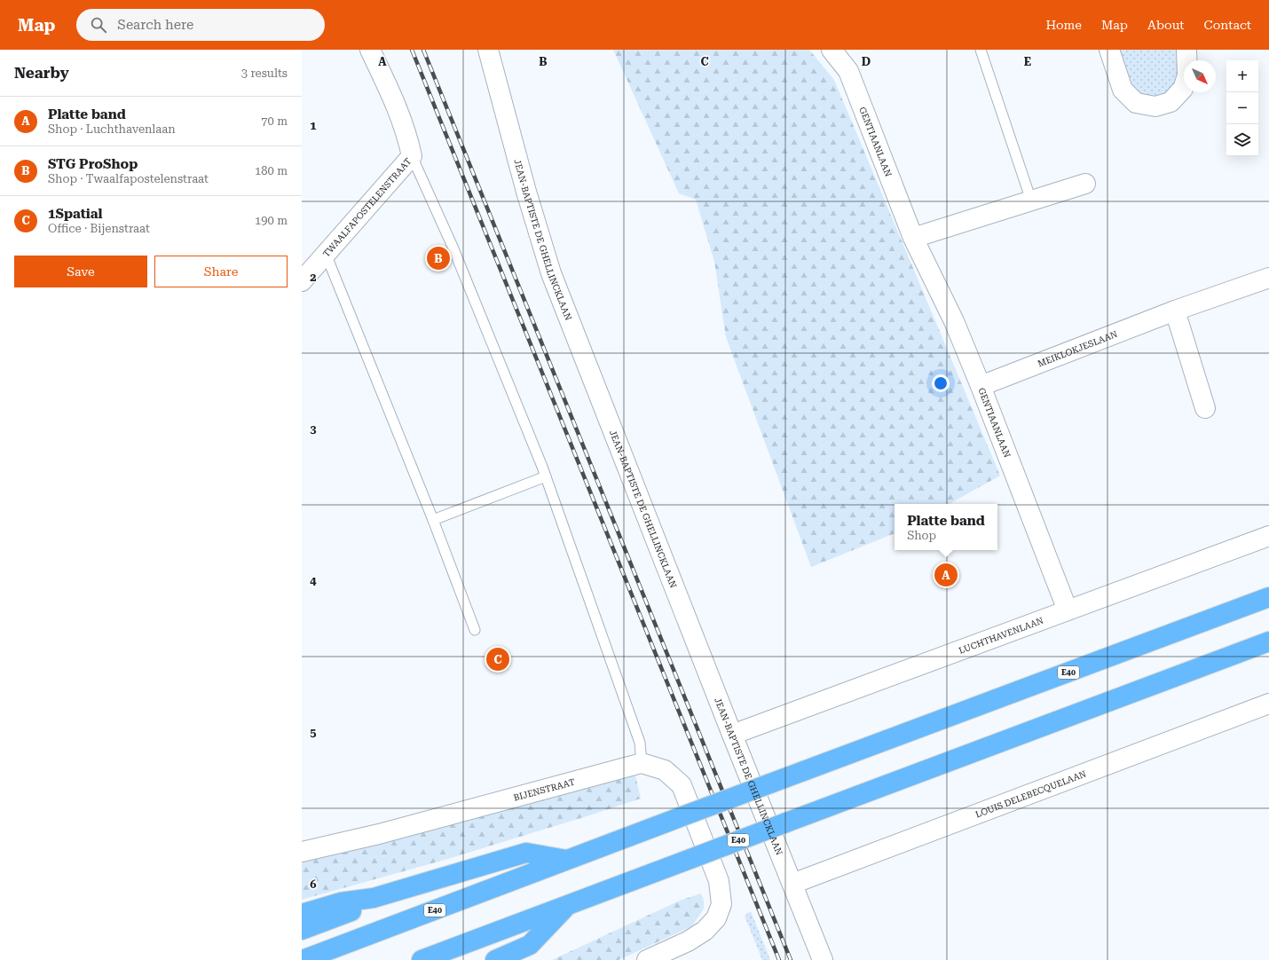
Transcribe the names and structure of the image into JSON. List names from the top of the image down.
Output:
{
  "streets": {
    "highway": ["E40"],
    "street": [
      "GENTIAANLAAN",
      "TWAALFAPOSTELENSTRAAT",
      "JEAN-BAPTISTE DE GHELLINCKLAAN",
      "MEIKLOKJESLAAN",
      "LUCHTHAVENLAAN",
      "BIJENSTRAAT",
      "LOUIS DELEBECQUELAAN"
    ]
  },
  "crossings": [
    ["GENTIAANLAAN", "MEIKLOKJESLAAN"],
    ["GENTIAANLAAN", "LUCHTHAVENLAAN"],
    ["JEAN-BAPTISTE DE GHELLINCKLAAN", "LUCHTHAVENLAAN"],
    ["JEAN-BAPTISTE DE GHELLINCKLAAN", "LOUIS DELEBECQUELAAN"]
  ],
  "north": "bottom right",
  "page": {
    "header": "Map",
    "search": "Search here",
    "nav": [
      "Home",
      "Map",
      "About",
      "Contact"
    ],
    "heading": ["Nearby", "3 results"],
    "map_buttons": ["+", "−"],
    "list": [
      {
        "mark": "A",
        "name": "Platte band",
        "note": "Shop · Luchthavenlaan",
        "value": "70 m"
      },
      {
        "mark": "B",
        "name": "STG ProShop",
        "note": "Shop · Twaalfapostelenstraat",
        "value": "180 m"
      },
      {
        "mark": "C",
        "name": "1Spatial",
        "note": "Office · Bijenstraat",
        "value": "190 m"
      }
    ],
    "buttons": ["Save", "Share"],
    "pins": ["B", "A", "C"],
    "popup": ["Platte band", "Shop"]
  },
  "grid": {
    "columns": [
      "A",
      "B",
      "C",
      "D",
      "E"
    ],
    "rows": [
      "1",
      "2",
      "3",
      "4",
      "5",
      "6"
    ]
  }
}
